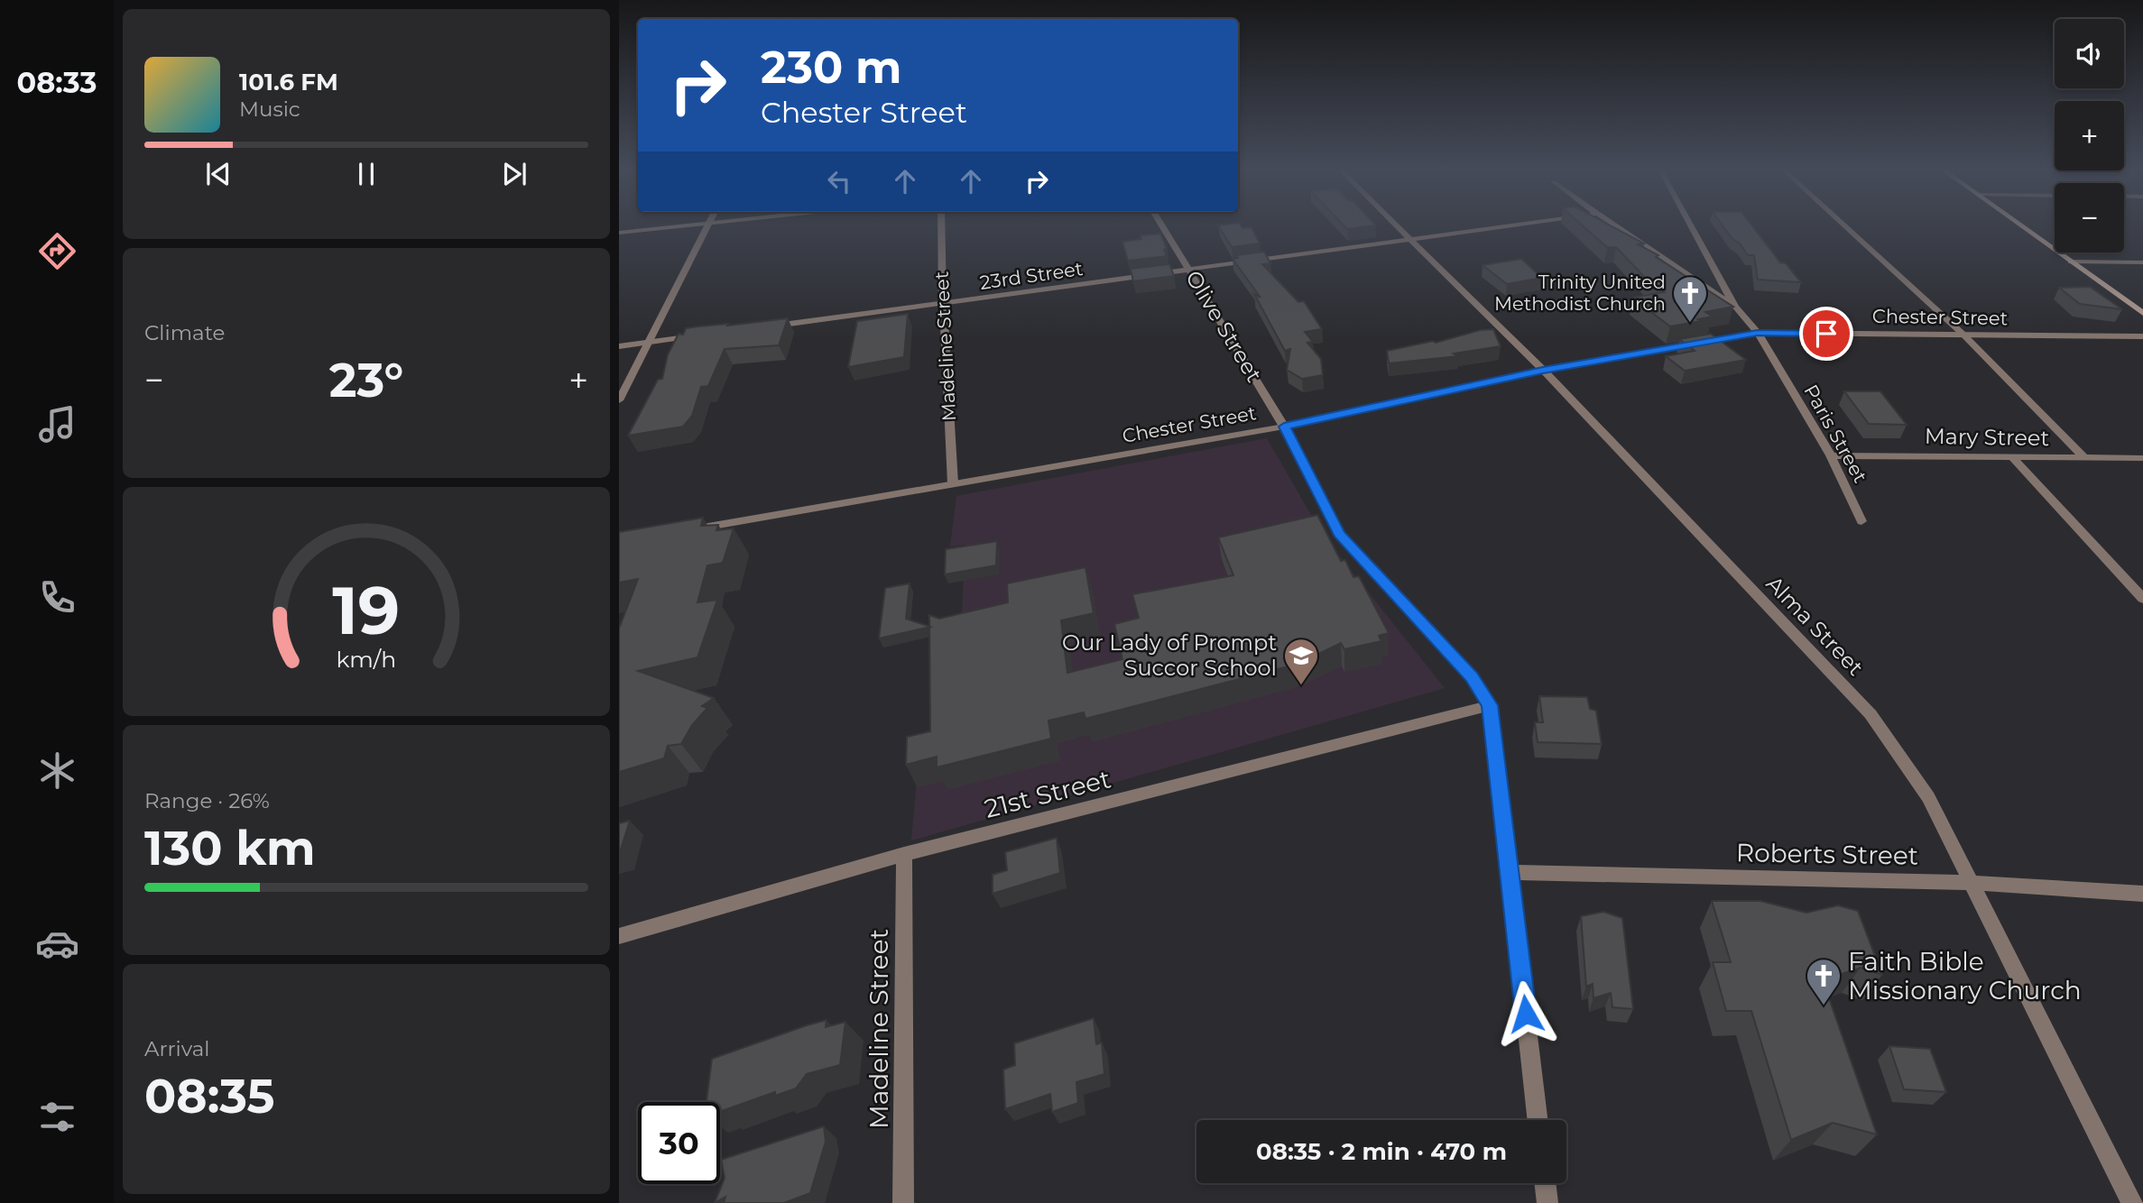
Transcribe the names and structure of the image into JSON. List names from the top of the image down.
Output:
{
  "streets": {
    "street": [
      "23rd Street",
      "Chester Street",
      "Olive Street",
      "Madeline Street",
      "Paris Street",
      "Mary Street",
      "Alma Street",
      "21st Street",
      "Roberts Street"
    ]
  },
  "crossings": [
    ["23rd Street", "Olive Street"],
    ["23rd Street", "Madeline Street"],
    ["23rd Street", "Alma Street"],
    ["Chester Street", "Olive Street"],
    ["Chester Street", "Madeline Street"],
    ["Chester Street", "Paris Street"],
    ["Chester Street", "Alma Street"],
    ["Olive Street", "21st Street"],
    ["Olive Street", "Roberts Street"],
    ["Madeline Street", "21st Street"],
    ["Paris Street", "Mary Street"],
    ["Alma Street", "Roberts Street"]
  ],
  "places": {
    "church": ["Trinity United Methodist Church", "Faith Bible Missionary Church"],
    "school or university": ["Our Lady of Prompt Succor School"]
  },
  "page": {
    "tabs": "08:33",
    "map_buttons": ["+", "−"],
    "turn": ["230 m", "Chester Street"],
    "song": ["101.6 FM", "Music"],
    "tile": [
      "Climate",
      ["Range · 26%", "130 km"],
      ["Arrival", "08:35"]
    ],
    "heat": ["−", "23°", "+"],
    "limit": "30",
    "trip": "08:35 · 2 min · 470 m",
    "gauge": ["19", "km/h"]
  }
}
